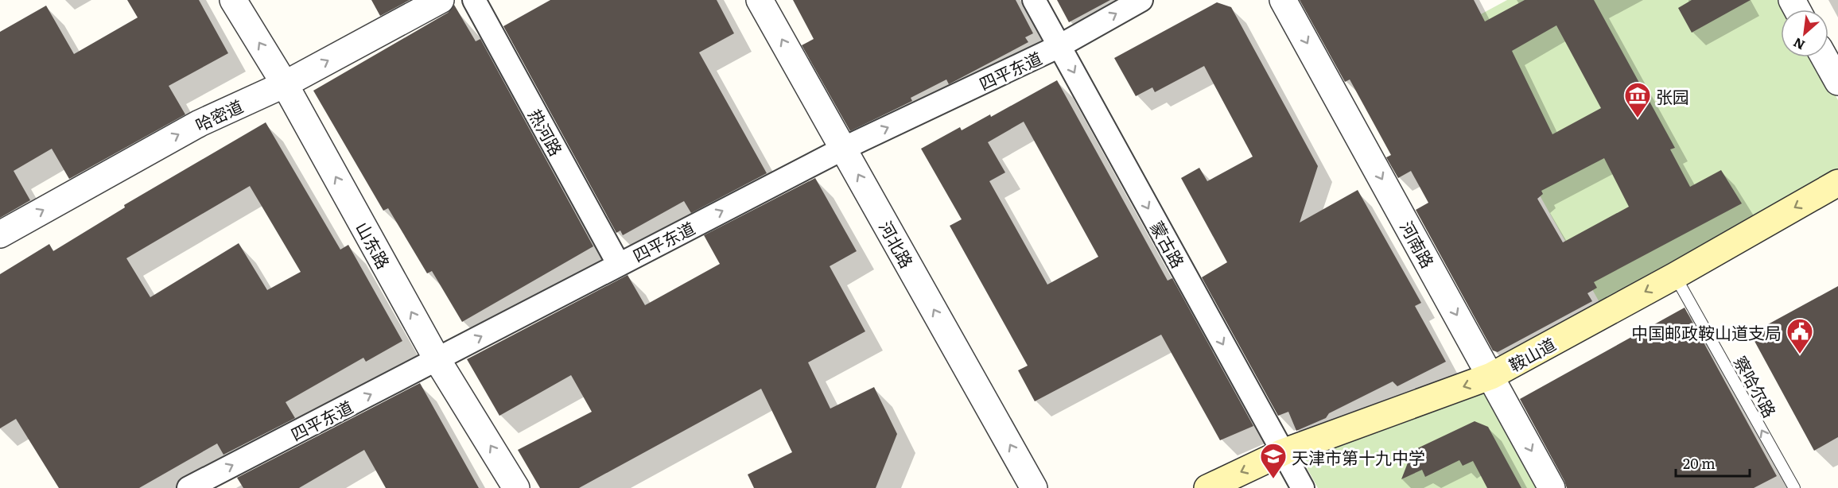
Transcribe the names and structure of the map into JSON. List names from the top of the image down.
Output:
{
  "streets": {
    "main road": ["鞍山道"],
    "street": [
      "四平东道",
      "哈密道",
      "热河路",
      "河北路",
      "蒙古路",
      "河南路",
      "山东路"
    ],
    "lane": ["察哈尔路"]
  },
  "crossings": [
    ["四平东道", "热河路"],
    ["四平东道", "河北路"],
    ["四平东道", "蒙古路"],
    ["四平东道", "山东路"],
    ["哈密道", "山东路"],
    ["蒙古路", "鞍山道"],
    ["河南路", "鞍山道"],
    ["鞍山道", "察哈尔路"]
  ],
  "one_way": [
    "四平东道",
    "哈密道",
    "河北路",
    "蒙古路",
    "河南路",
    "山东路",
    "鞍山道",
    "察哈尔路"
  ],
  "places": {
    "museum": ["张园"],
    "public building": ["中国邮政鞍山道支局"],
    "school or university": ["天津市第十九中学"]
  },
  "scale_bar": "20 m",
  "north": "bottom left"
}
